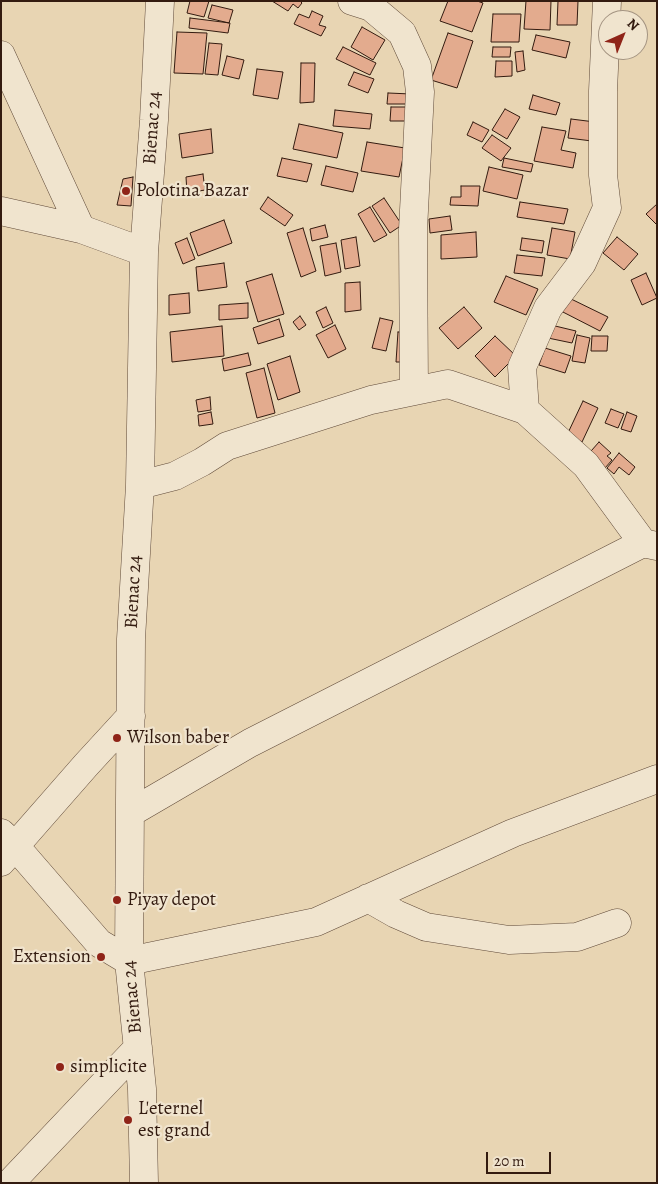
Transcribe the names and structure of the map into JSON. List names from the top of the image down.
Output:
{
  "streets": {
    "street": ["Bienac 24"]
  },
  "places": [
    "Polotina Bazar",
    "Wilson baber",
    "Piyay depot",
    "Extension",
    "simplicite",
    "L'eternel est grand"
  ],
  "scale_bar": "20 m",
  "north": "top right"
}
